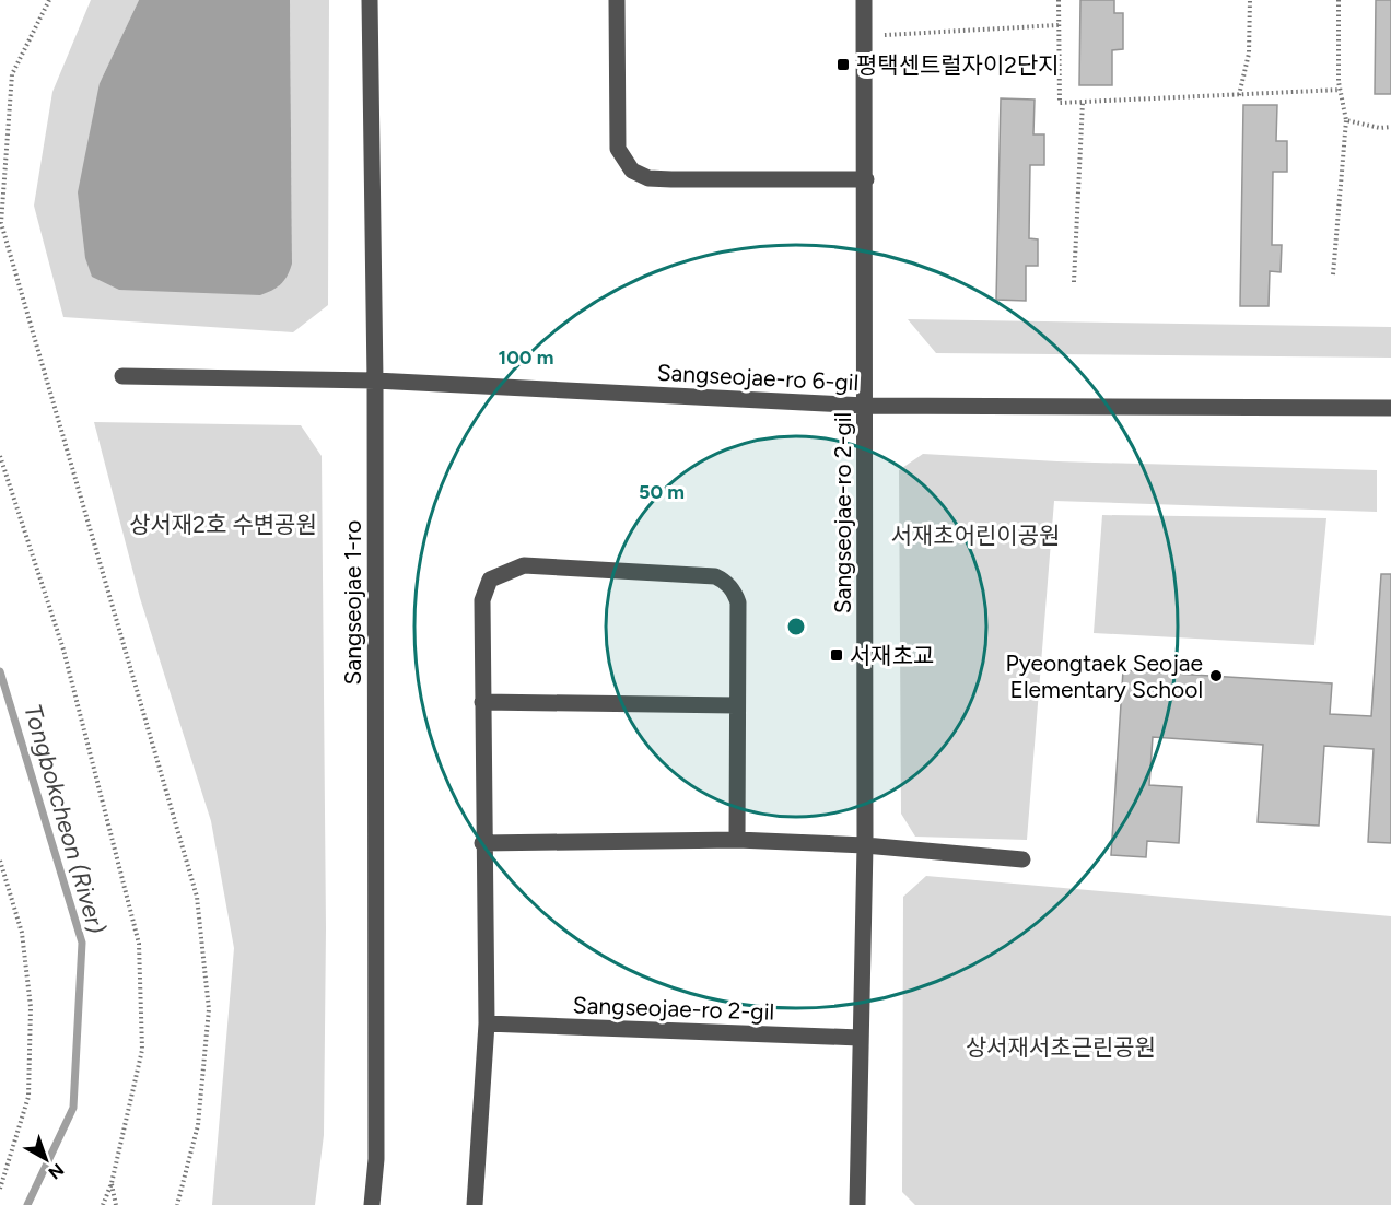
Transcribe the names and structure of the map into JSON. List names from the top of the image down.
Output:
{
  "streets": {
    "street": ["Sangseojae-ro 6-gil", "Sangseojae-ro 2-gil", "Sangseojae 1-ro"]
  },
  "crossings": [
    ["Sangseojae-ro 6-gil", "Sangseojae-ro 2-gil"],
    ["Sangseojae-ro 6-gil", "Sangseojae 1-ro"]
  ],
  "water": ["Tongbokcheon (River)"],
  "parks": ["상서재2호 수변공원", "서재초어린이공원", "상서재서초근린공원"],
  "places": {
    "transit": ["평택센트럴자이2단지", "서재초교"],
    "other": ["Pyeongtaek Seojae Elementary School"]
  },
  "north": "bottom right",
  "rings": ["100 m", "50 m"]
}
